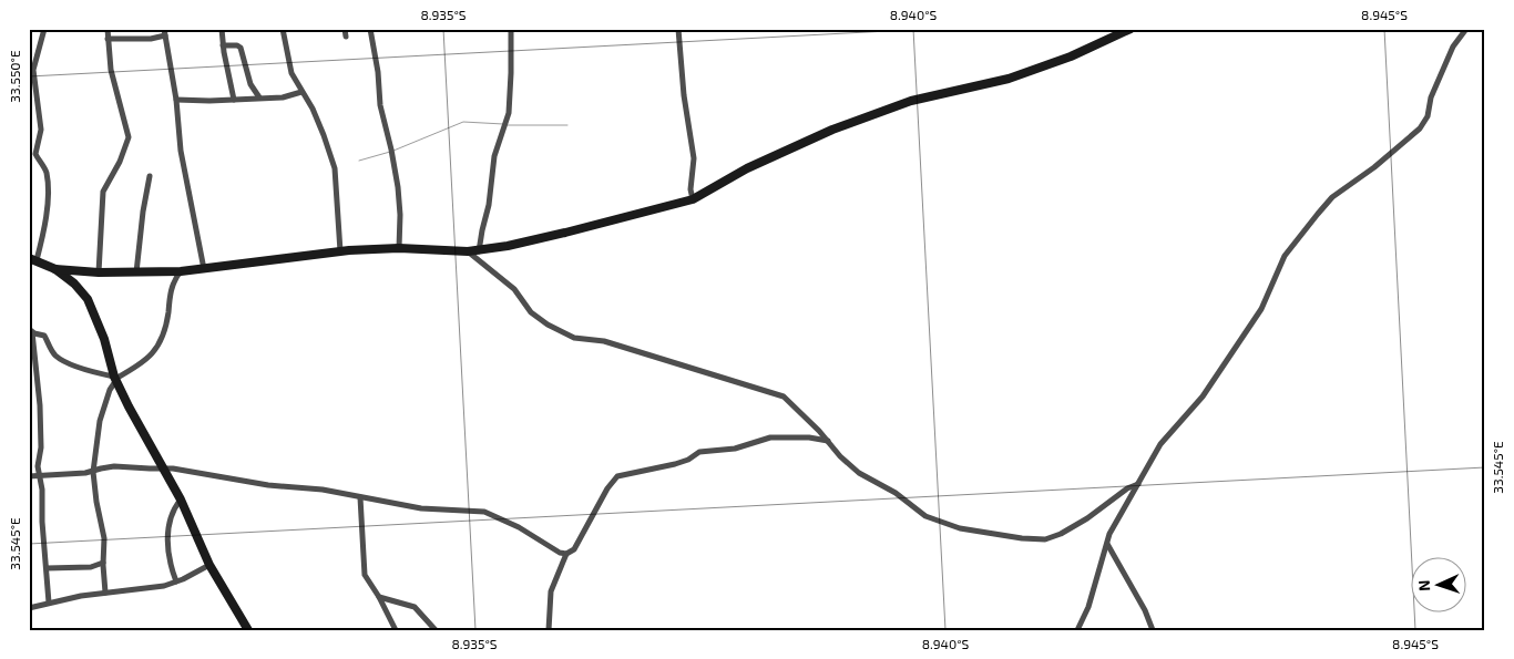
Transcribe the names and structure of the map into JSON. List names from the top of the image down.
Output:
{
  "north": "left",
  "coordinates": [
    "8.935°S",
    "8.940°S",
    "8.945°S",
    "33.550°E",
    "33.545°E"
  ]
}
